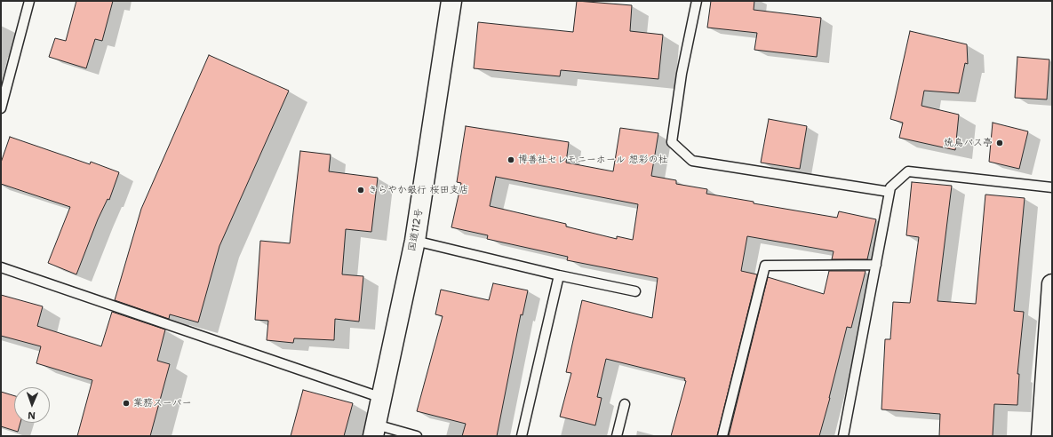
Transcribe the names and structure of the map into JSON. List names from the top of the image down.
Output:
{
  "streets": {
    "main road": ["国道112号"]
  },
  "places": [
    "焼鳥バス亭",
    "博善社セレモニーホール 想彩の杜",
    "きらやか銀行 桜田支店",
    "業務スーパー"
  ],
  "north": "bottom"
}
